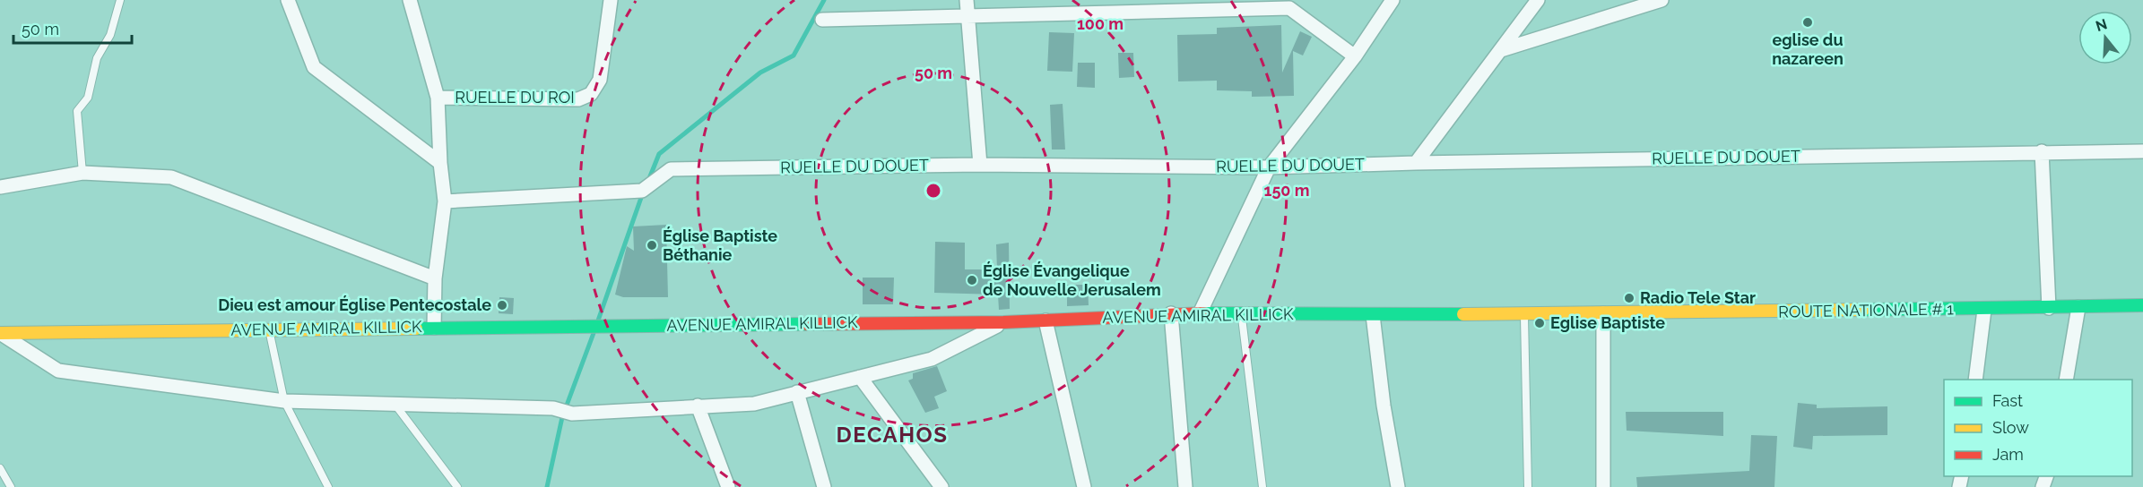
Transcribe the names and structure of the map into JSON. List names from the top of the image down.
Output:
{
  "streets": {
    "main road": ["ROUTE NATIONALE # 1", "AVENUE AMIRAL KILLICK"],
    "street": ["RUELLE DU ROI", "RUELLE DU DOUET"]
  },
  "crossings": [
    ["ROUTE NATIONALE # 1", "AVENUE AMIRAL KILLICK"]
  ],
  "districts": ["DECAHOS"],
  "places": [
    "eglise du nazareen",
    "Église Baptiste Béthanie",
    "Église Évangelique de Nouvelle Jerusalem",
    "Radio Tele Star",
    "Dieu est amour Église Pentecostale",
    "Eglise Baptiste"
  ],
  "legend": ["Fast", "Slow", "Jam"],
  "scale_bar": "50 m",
  "north": "top",
  "rings": ["100 m", "50 m", "150 m"]
}
